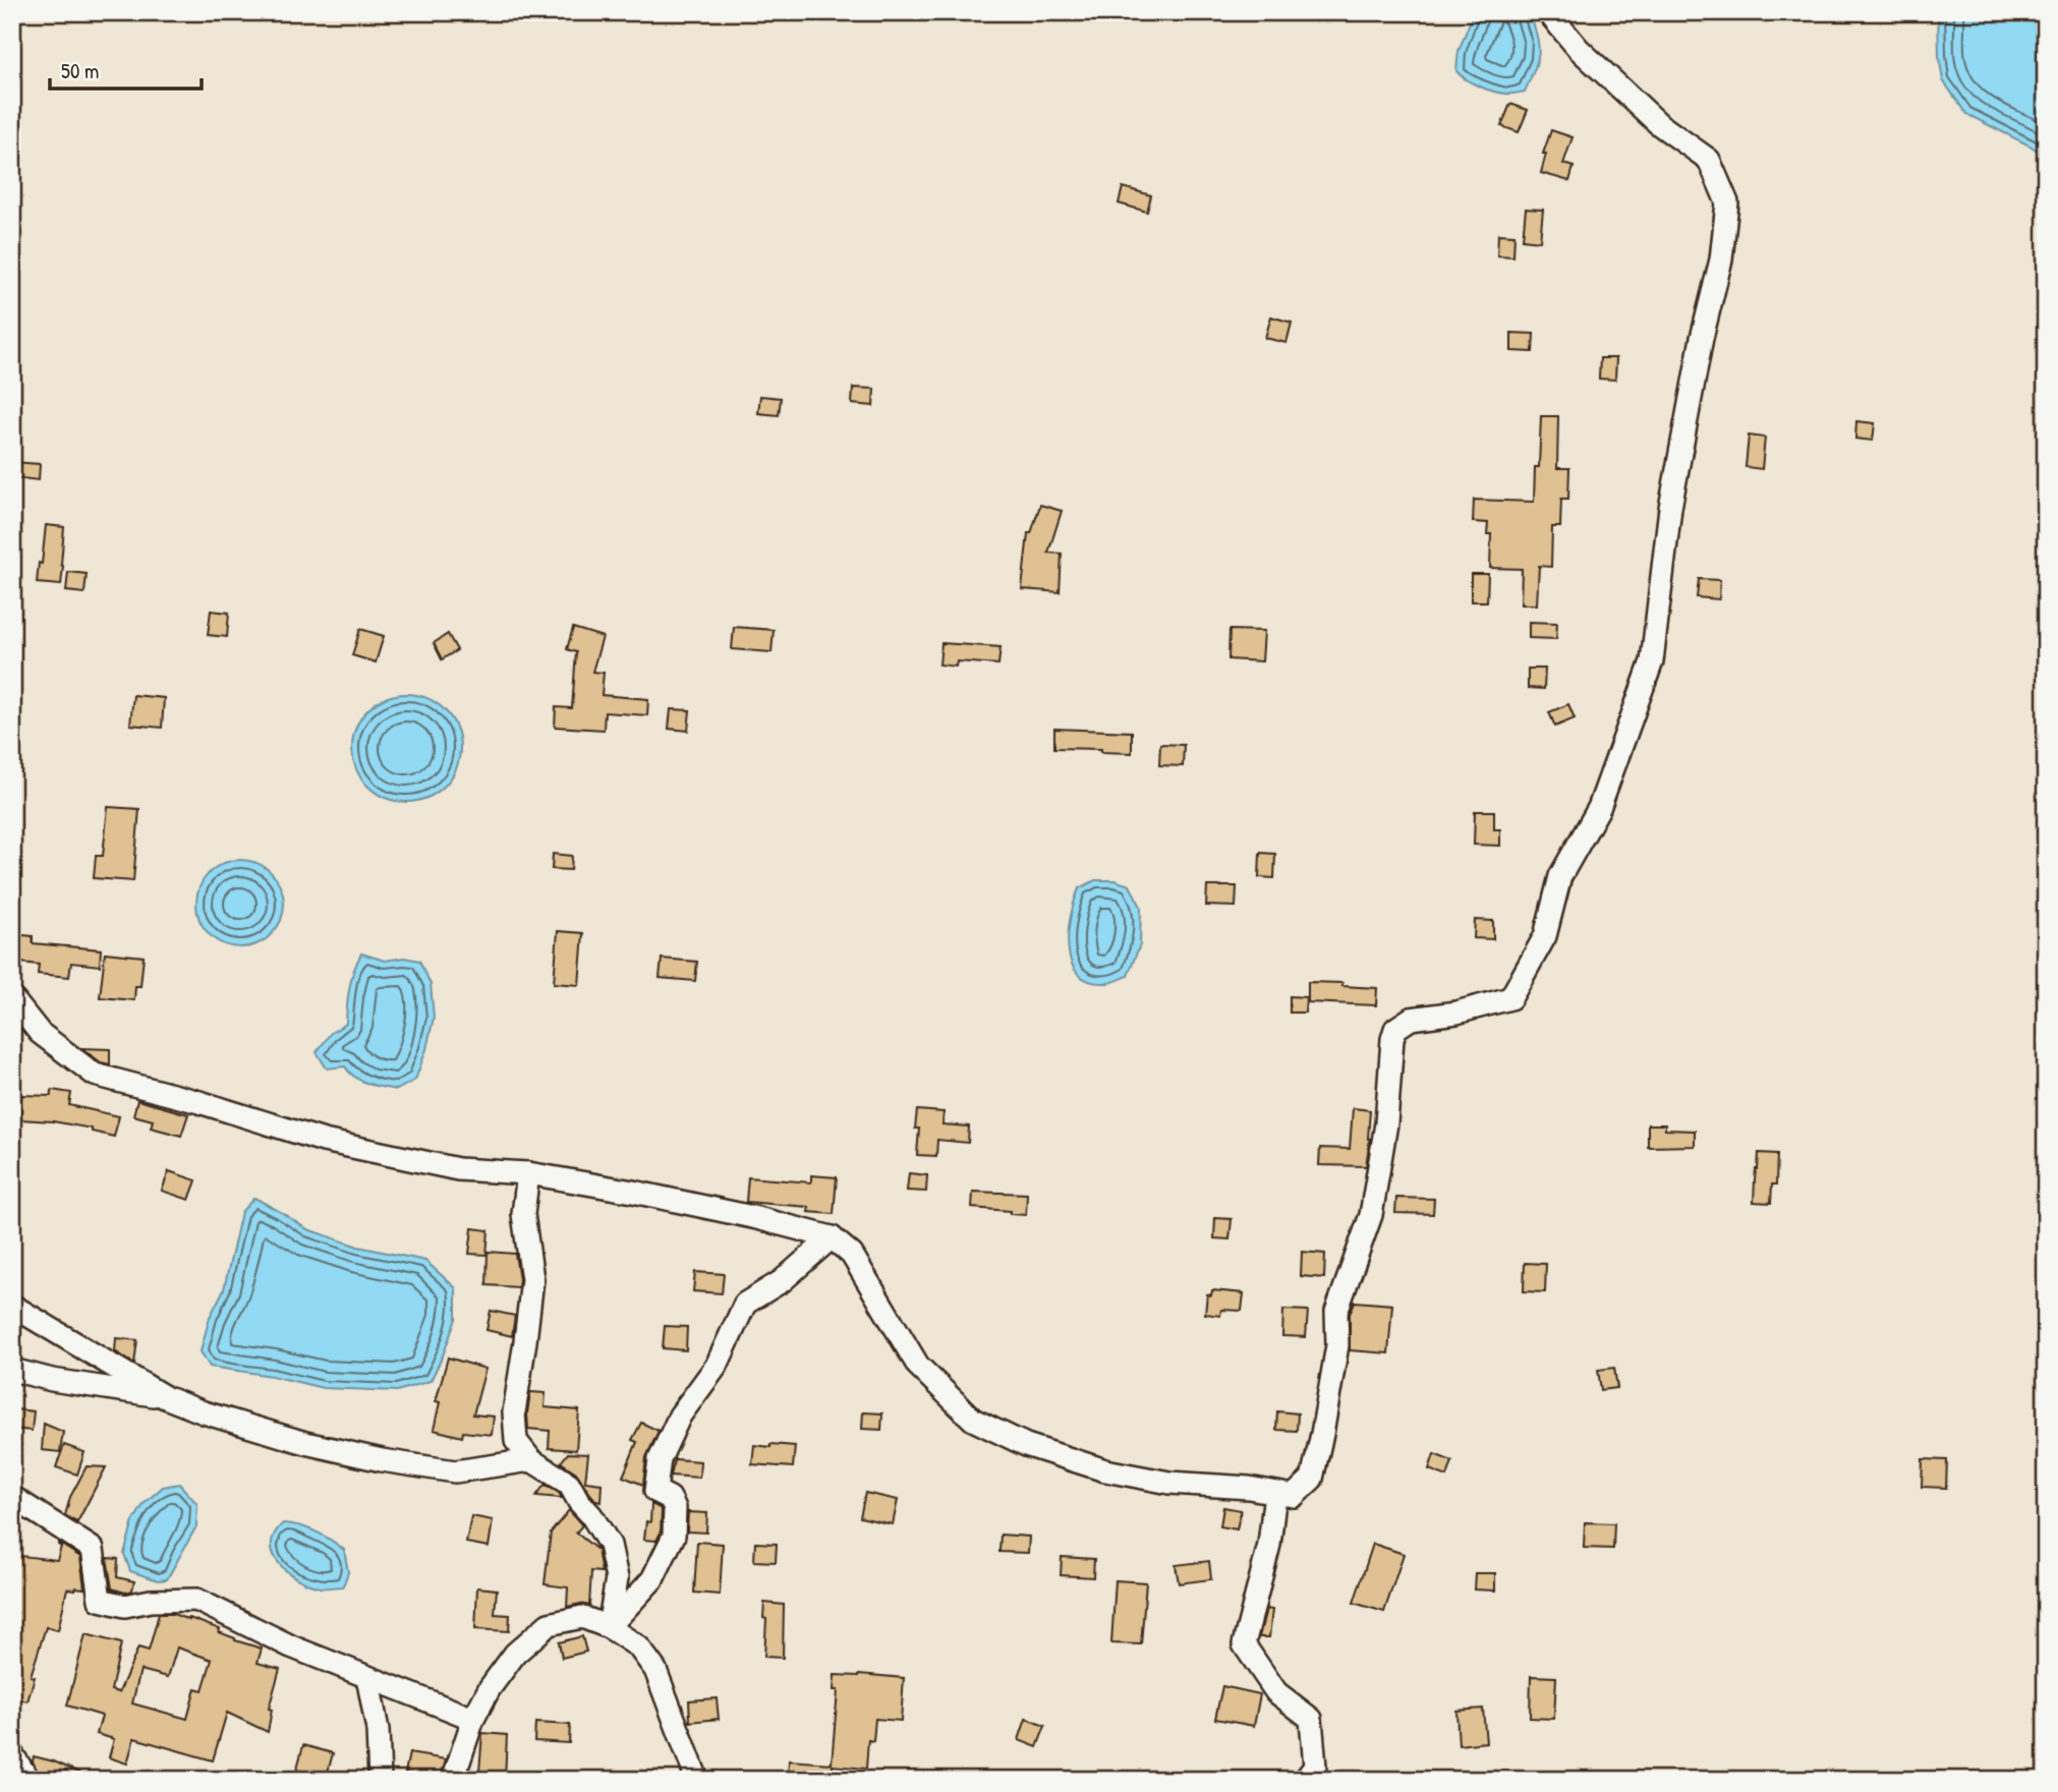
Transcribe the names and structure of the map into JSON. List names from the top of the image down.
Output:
{
  "scale_bar": "50 m"
}
